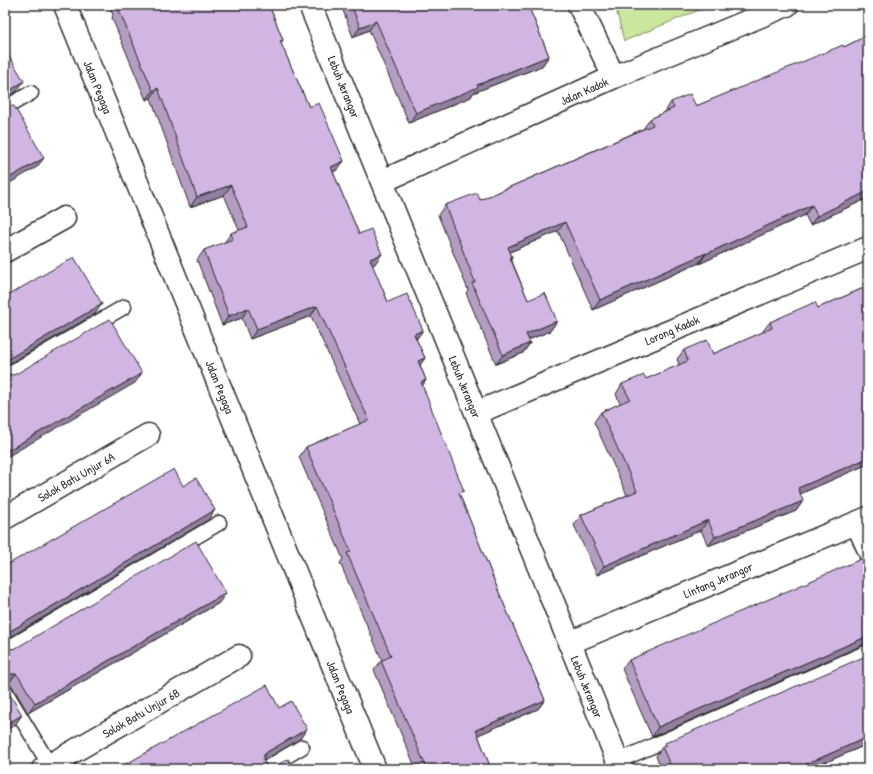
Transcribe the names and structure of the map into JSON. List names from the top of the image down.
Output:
{
  "streets": {
    "street": [
      "Jalan Pegaga",
      "Lebuh Jerangor",
      "Jalan Kadok",
      "Lorong Kadok",
      "Solok Batu Unjur 6A",
      "Lintang Jerangor",
      "Solok Batu Unjur 6B"
    ]
  },
  "crossings": [
    ["Lebuh Jerangor", "Jalan Kadok"],
    ["Lebuh Jerangor", "Lorong Kadok"],
    ["Lebuh Jerangor", "Lintang Jerangor"]
  ]
}
